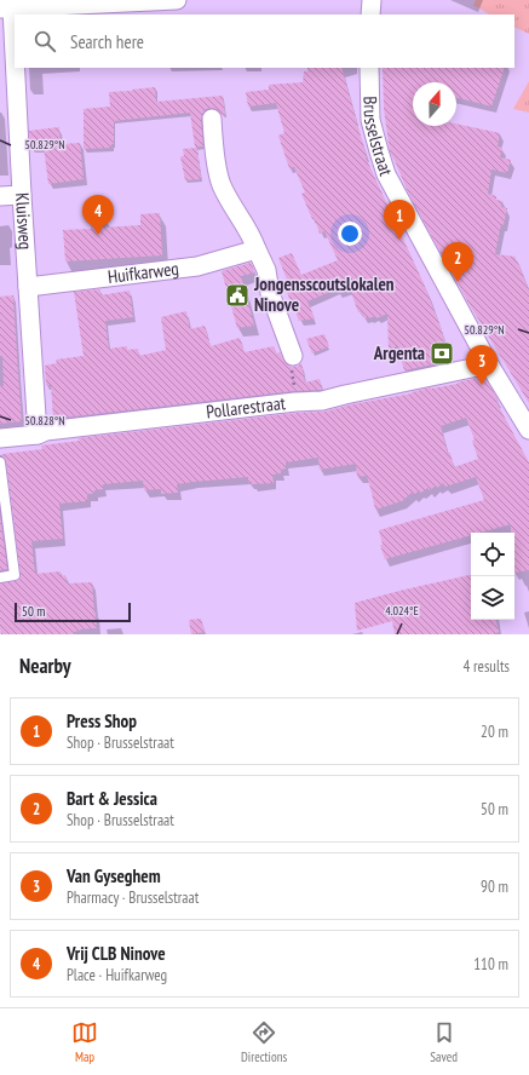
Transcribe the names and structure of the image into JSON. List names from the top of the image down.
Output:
{
  "streets": {
    "street": [
      "Brusselstraat",
      "Kluisweg",
      "Huifkarweg",
      "Pollarestraat"
    ]
  },
  "crossings": [
    ["Brusselstraat", "Pollarestraat"],
    ["Kluisweg", "Huifkarweg"],
    ["Kluisweg", "Pollarestraat"]
  ],
  "places": {
    "public building": ["Jongensscoutslokalen Ninove"],
    "bank": ["Argenta"]
  },
  "scale_bar": "50 m",
  "north": "top",
  "page": {
    "search": "Search here",
    "pins": [
      "4",
      "1",
      "2",
      "3"
    ],
    "scale": "50 m",
    "heading": ["Nearby", "4 results"],
    "list": [
      {
        "mark": "1",
        "name": "Press Shop",
        "note": "Shop · Brusselstraat",
        "value": "20 m"
      },
      {
        "mark": "2",
        "name": "Bart & Jessica",
        "note": "Shop · Brusselstraat",
        "value": "50 m"
      },
      {
        "mark": "3",
        "name": "Van Gyseghem",
        "note": "Pharmacy · Brusselstraat",
        "value": "90 m"
      },
      {
        "mark": "4",
        "name": "Vrij CLB Ninove",
        "note": "Place · Huifkarweg",
        "value": "110 m"
      }
    ],
    "nav": ["Map", "Directions", "Saved"]
  },
  "coordinates": ["50.829°N", "50.828°N", "4.024°E"]
}
